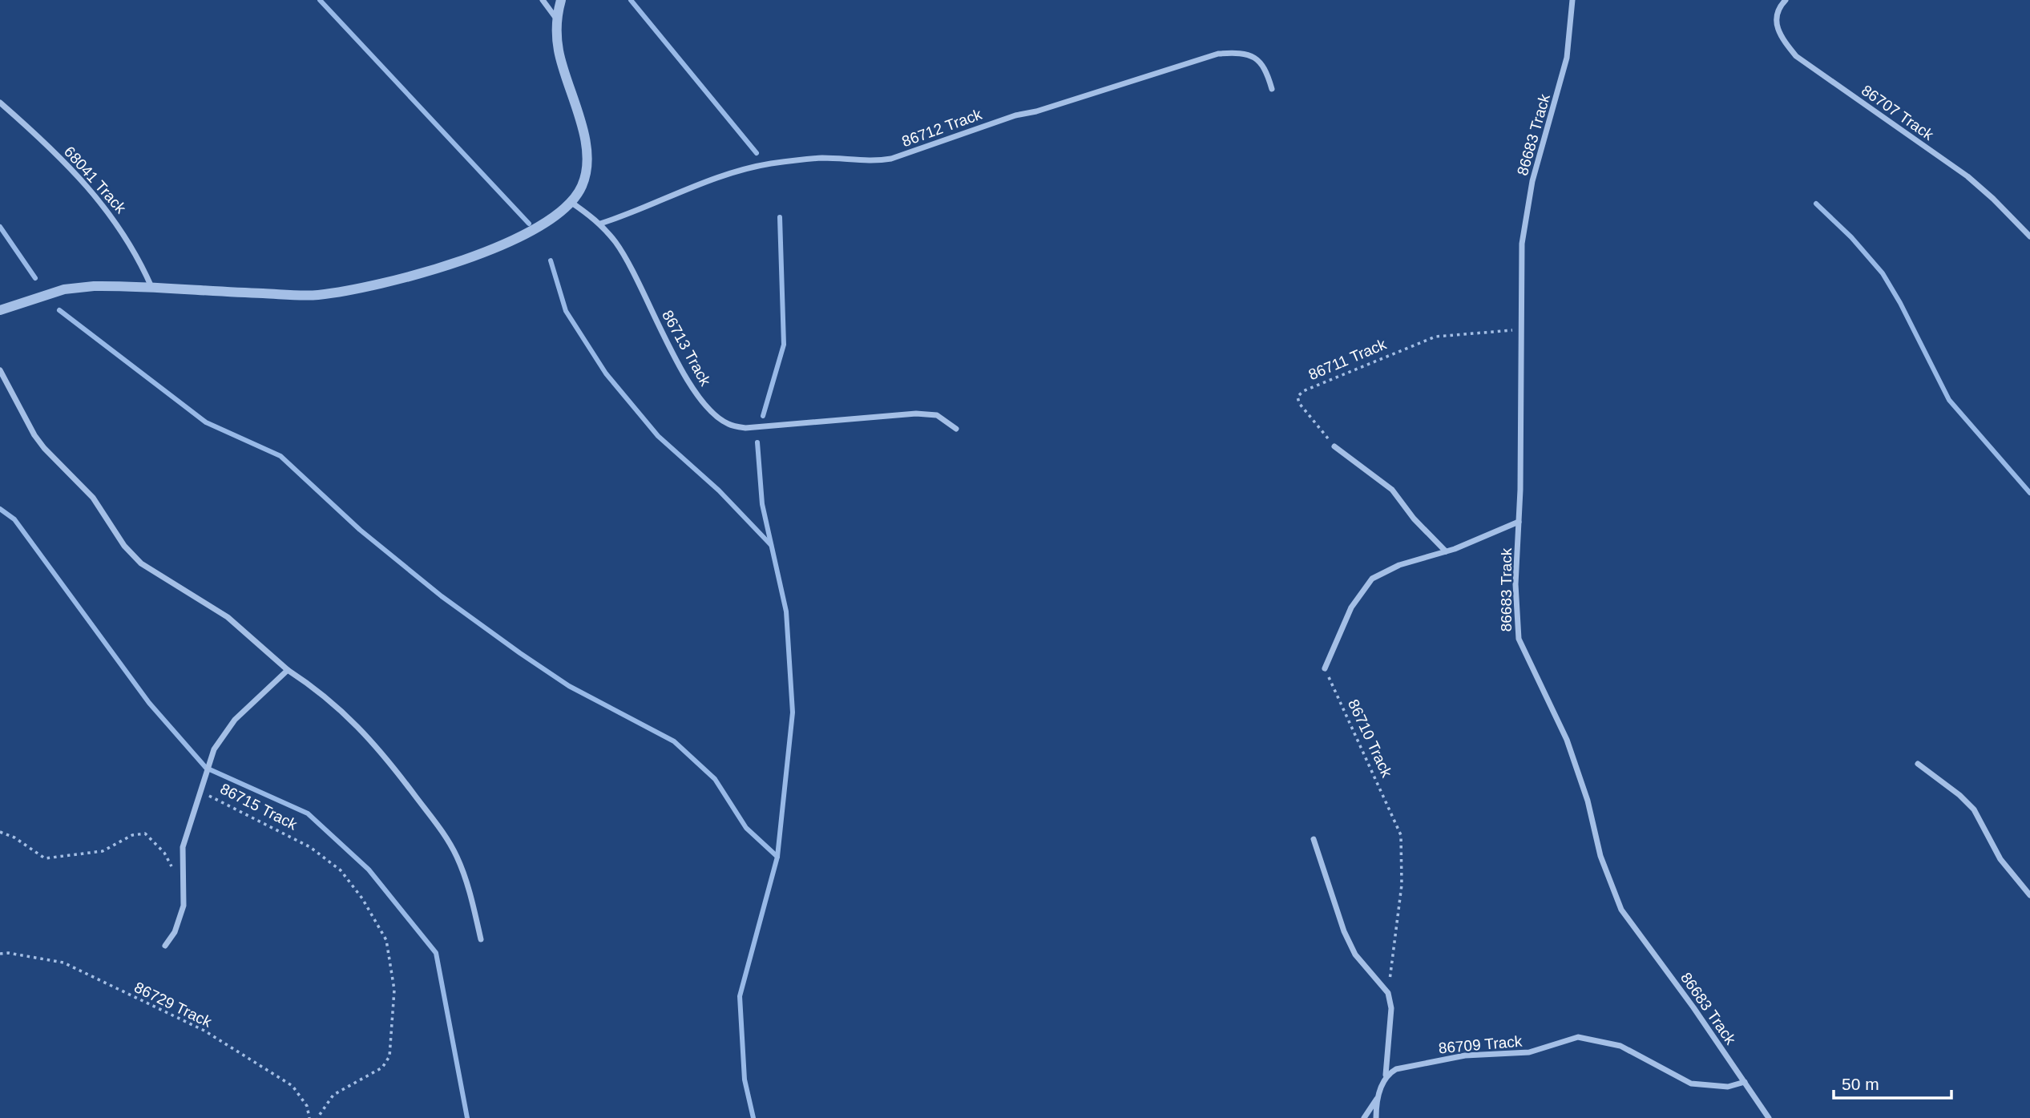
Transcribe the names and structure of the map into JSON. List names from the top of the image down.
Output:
{
  "streets": {
    "street": [
      "86707 Track",
      "86712 Track",
      "86683 Track",
      "68041 Track",
      "86713 Track",
      "86715 Track",
      "86709 Track"
    ],
    "path": ["86711 Track", "86710 Track", "86729 Track"]
  },
  "crossings": [
    ["86712 Track", "86713 Track"],
    ["86683 Track", "86711 Track"],
    ["86683 Track", "86709 Track"]
  ],
  "scale_bar": "50 m"
}
